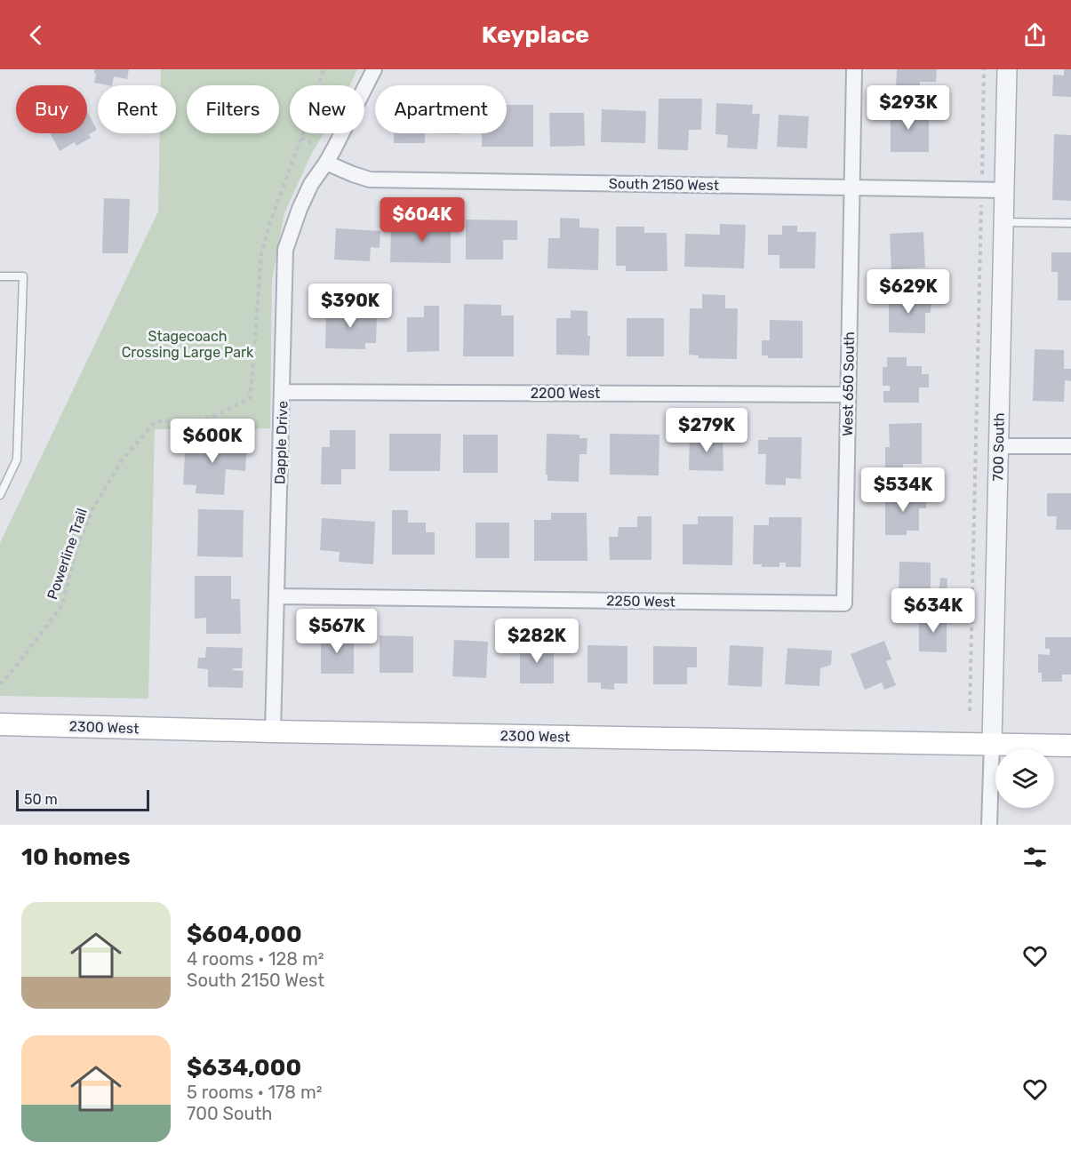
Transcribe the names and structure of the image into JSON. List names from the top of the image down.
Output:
{
  "streets": {
    "main road": ["2300 West"],
    "street": [
      "South 2150 West",
      "West 650 South",
      "2200 West",
      "Dapple Drive",
      "700 South",
      "2250 West"
    ],
    "path": ["Powerline Trail"]
  },
  "crossings": [
    ["South 2150 West", "West 650 South"],
    ["South 2150 West", "Dapple Drive"],
    ["South 2150 West", "700 South"],
    ["West 650 South", "2200 West"],
    ["West 650 South", "2250 West"],
    ["2200 West", "Dapple Drive"],
    ["Dapple Drive", "2250 West"],
    ["Dapple Drive", "2300 West"],
    ["700 South", "2300 West"]
  ],
  "parks": ["Stagecoach Crossing Large Park"],
  "scale_bar": "50 m",
  "page": {
    "header": "Keyplace",
    "price": [
      "$293K",
      "$604K",
      "$629K",
      "$390K",
      "$279K",
      "$600K",
      "$534K",
      "$634K",
      "$567K",
      "$282K"
    ],
    "chip": [
      "Buy",
      "Rent",
      "Filters",
      "New",
      "Apartment"
    ],
    "scale": "50 m",
    "heading": "10 homes",
    "list": [
      {
        "name": "$604,000",
        "note": "4 rooms · 128 m² · South 2150 West"
      },
      {
        "name": "$634,000",
        "note": "5 rooms · 178 m² · 700 South"
      }
    ]
  }
}
